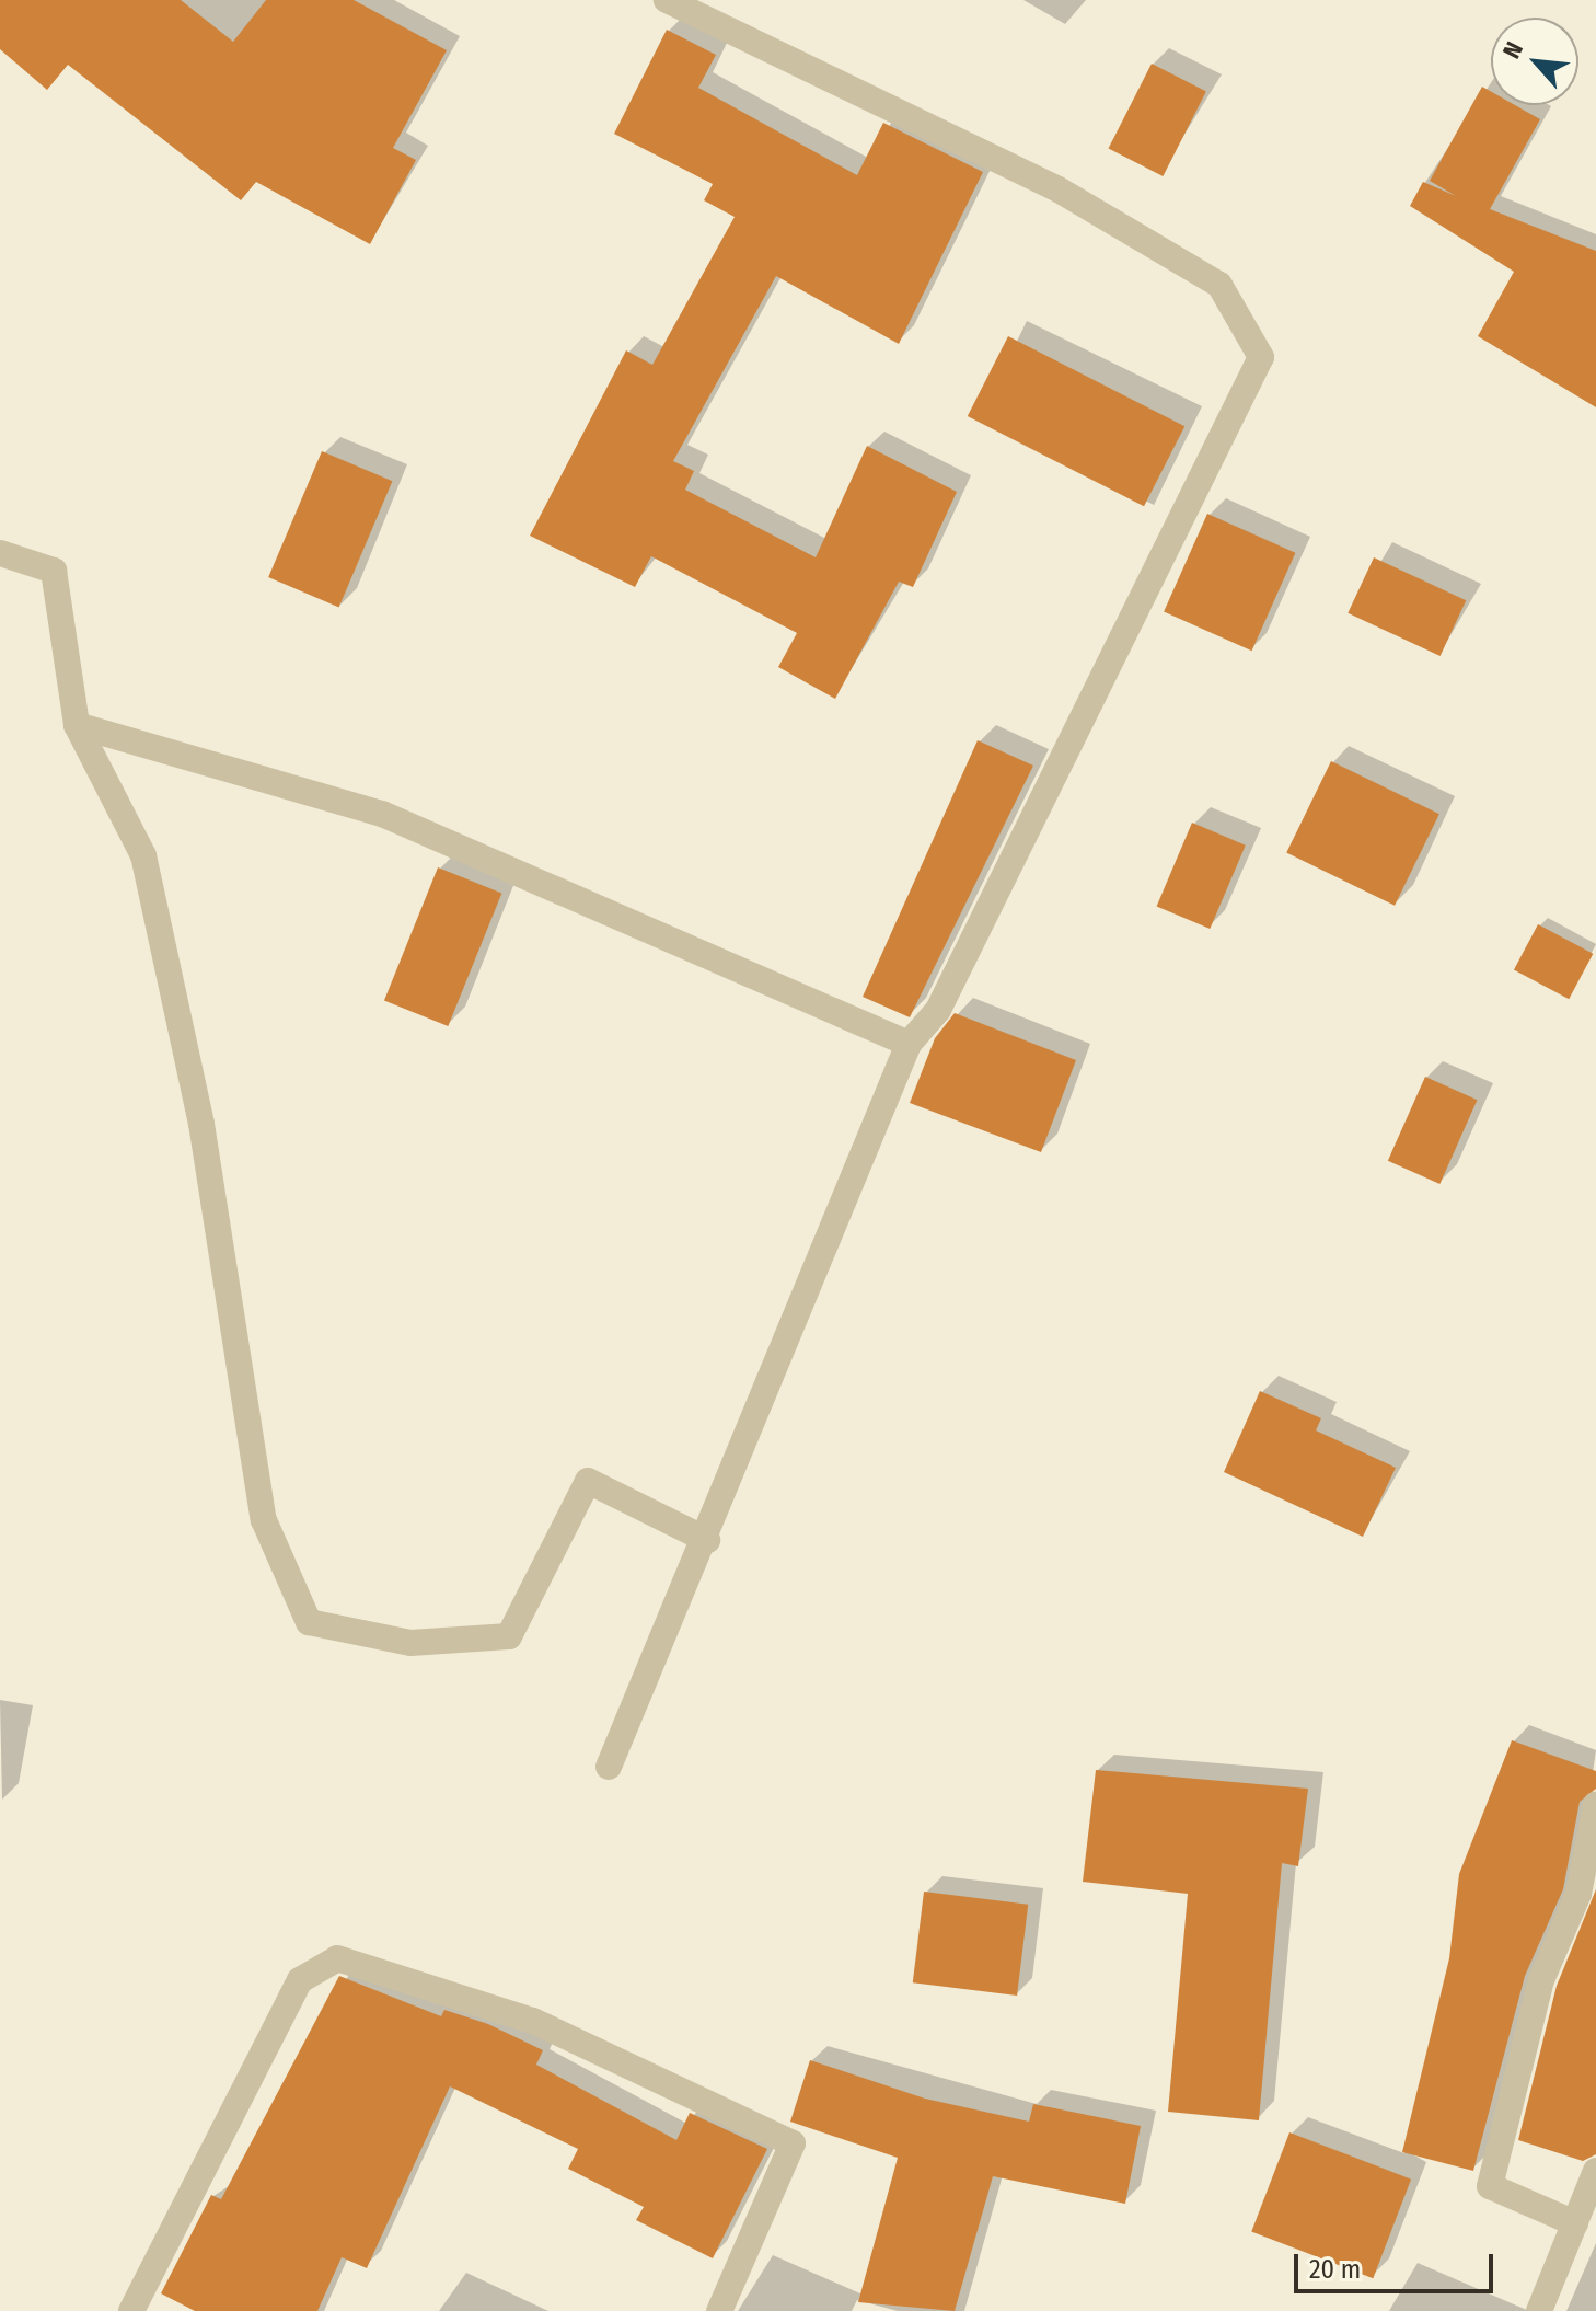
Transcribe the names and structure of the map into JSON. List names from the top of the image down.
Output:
{
  "scale_bar": "20 m",
  "north": "top left"
}
